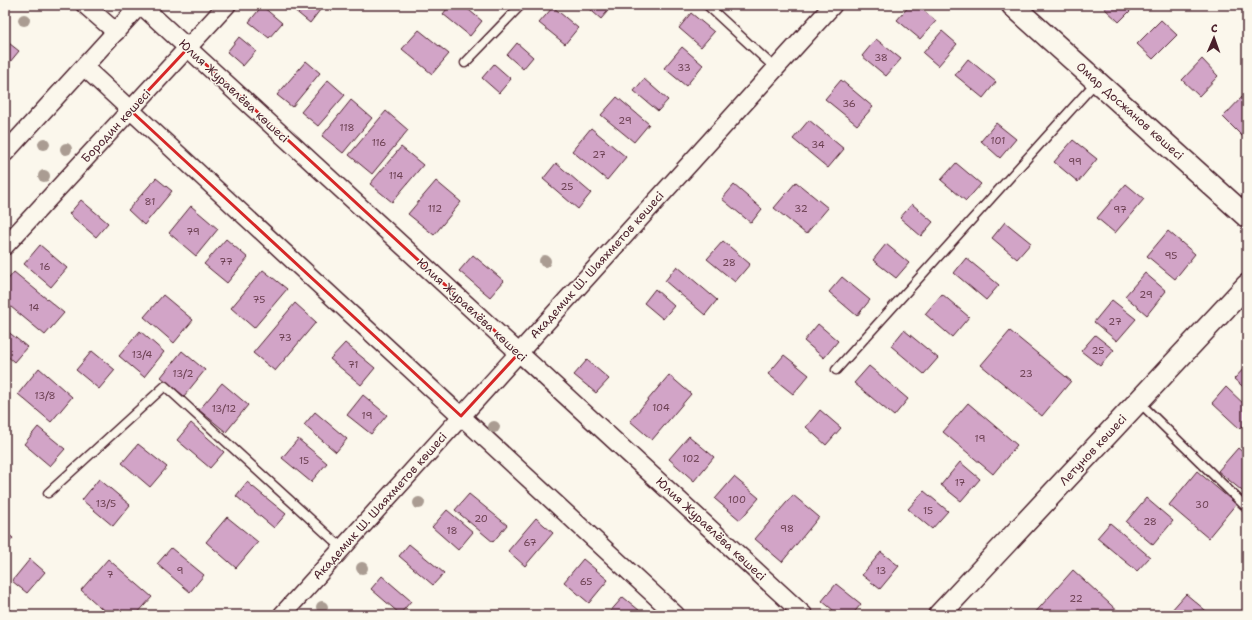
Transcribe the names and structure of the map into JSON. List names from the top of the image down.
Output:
{
  "streets": {
    "street": [
      "Юлия Журавлёва көшесі",
      "Омар Досжанов көшесі",
      "Бородин көшесі",
      "Академик Ш. Шаяхметов көшесі",
      "Летунов көшесі"
    ]
  },
  "crossings": [
    ["Юлия Журавлёва көшесі", "Бородин көшесі"],
    ["Юлия Журавлёва көшесі", "Академик Ш. Шаяхметов көшесі"]
  ],
  "house_numbers": [
    "38",
    "33",
    "36",
    "29",
    "118",
    "101",
    "116",
    "34",
    "27",
    "99",
    "114",
    "25",
    "81",
    "112",
    "32",
    "97",
    "79",
    "95",
    "77",
    "28",
    "16",
    "29",
    "75",
    "14",
    "27",
    "73",
    "25",
    "13/4",
    "71",
    "13/2",
    "23",
    "13/8",
    "104",
    "13/12",
    "19",
    "19",
    "102",
    "15",
    "17",
    "100",
    "13/5",
    "30",
    "15",
    "20",
    "28",
    "98",
    "18",
    "67",
    "9",
    "13",
    "7",
    "65",
    "22"
  ],
  "north": "top"
}
